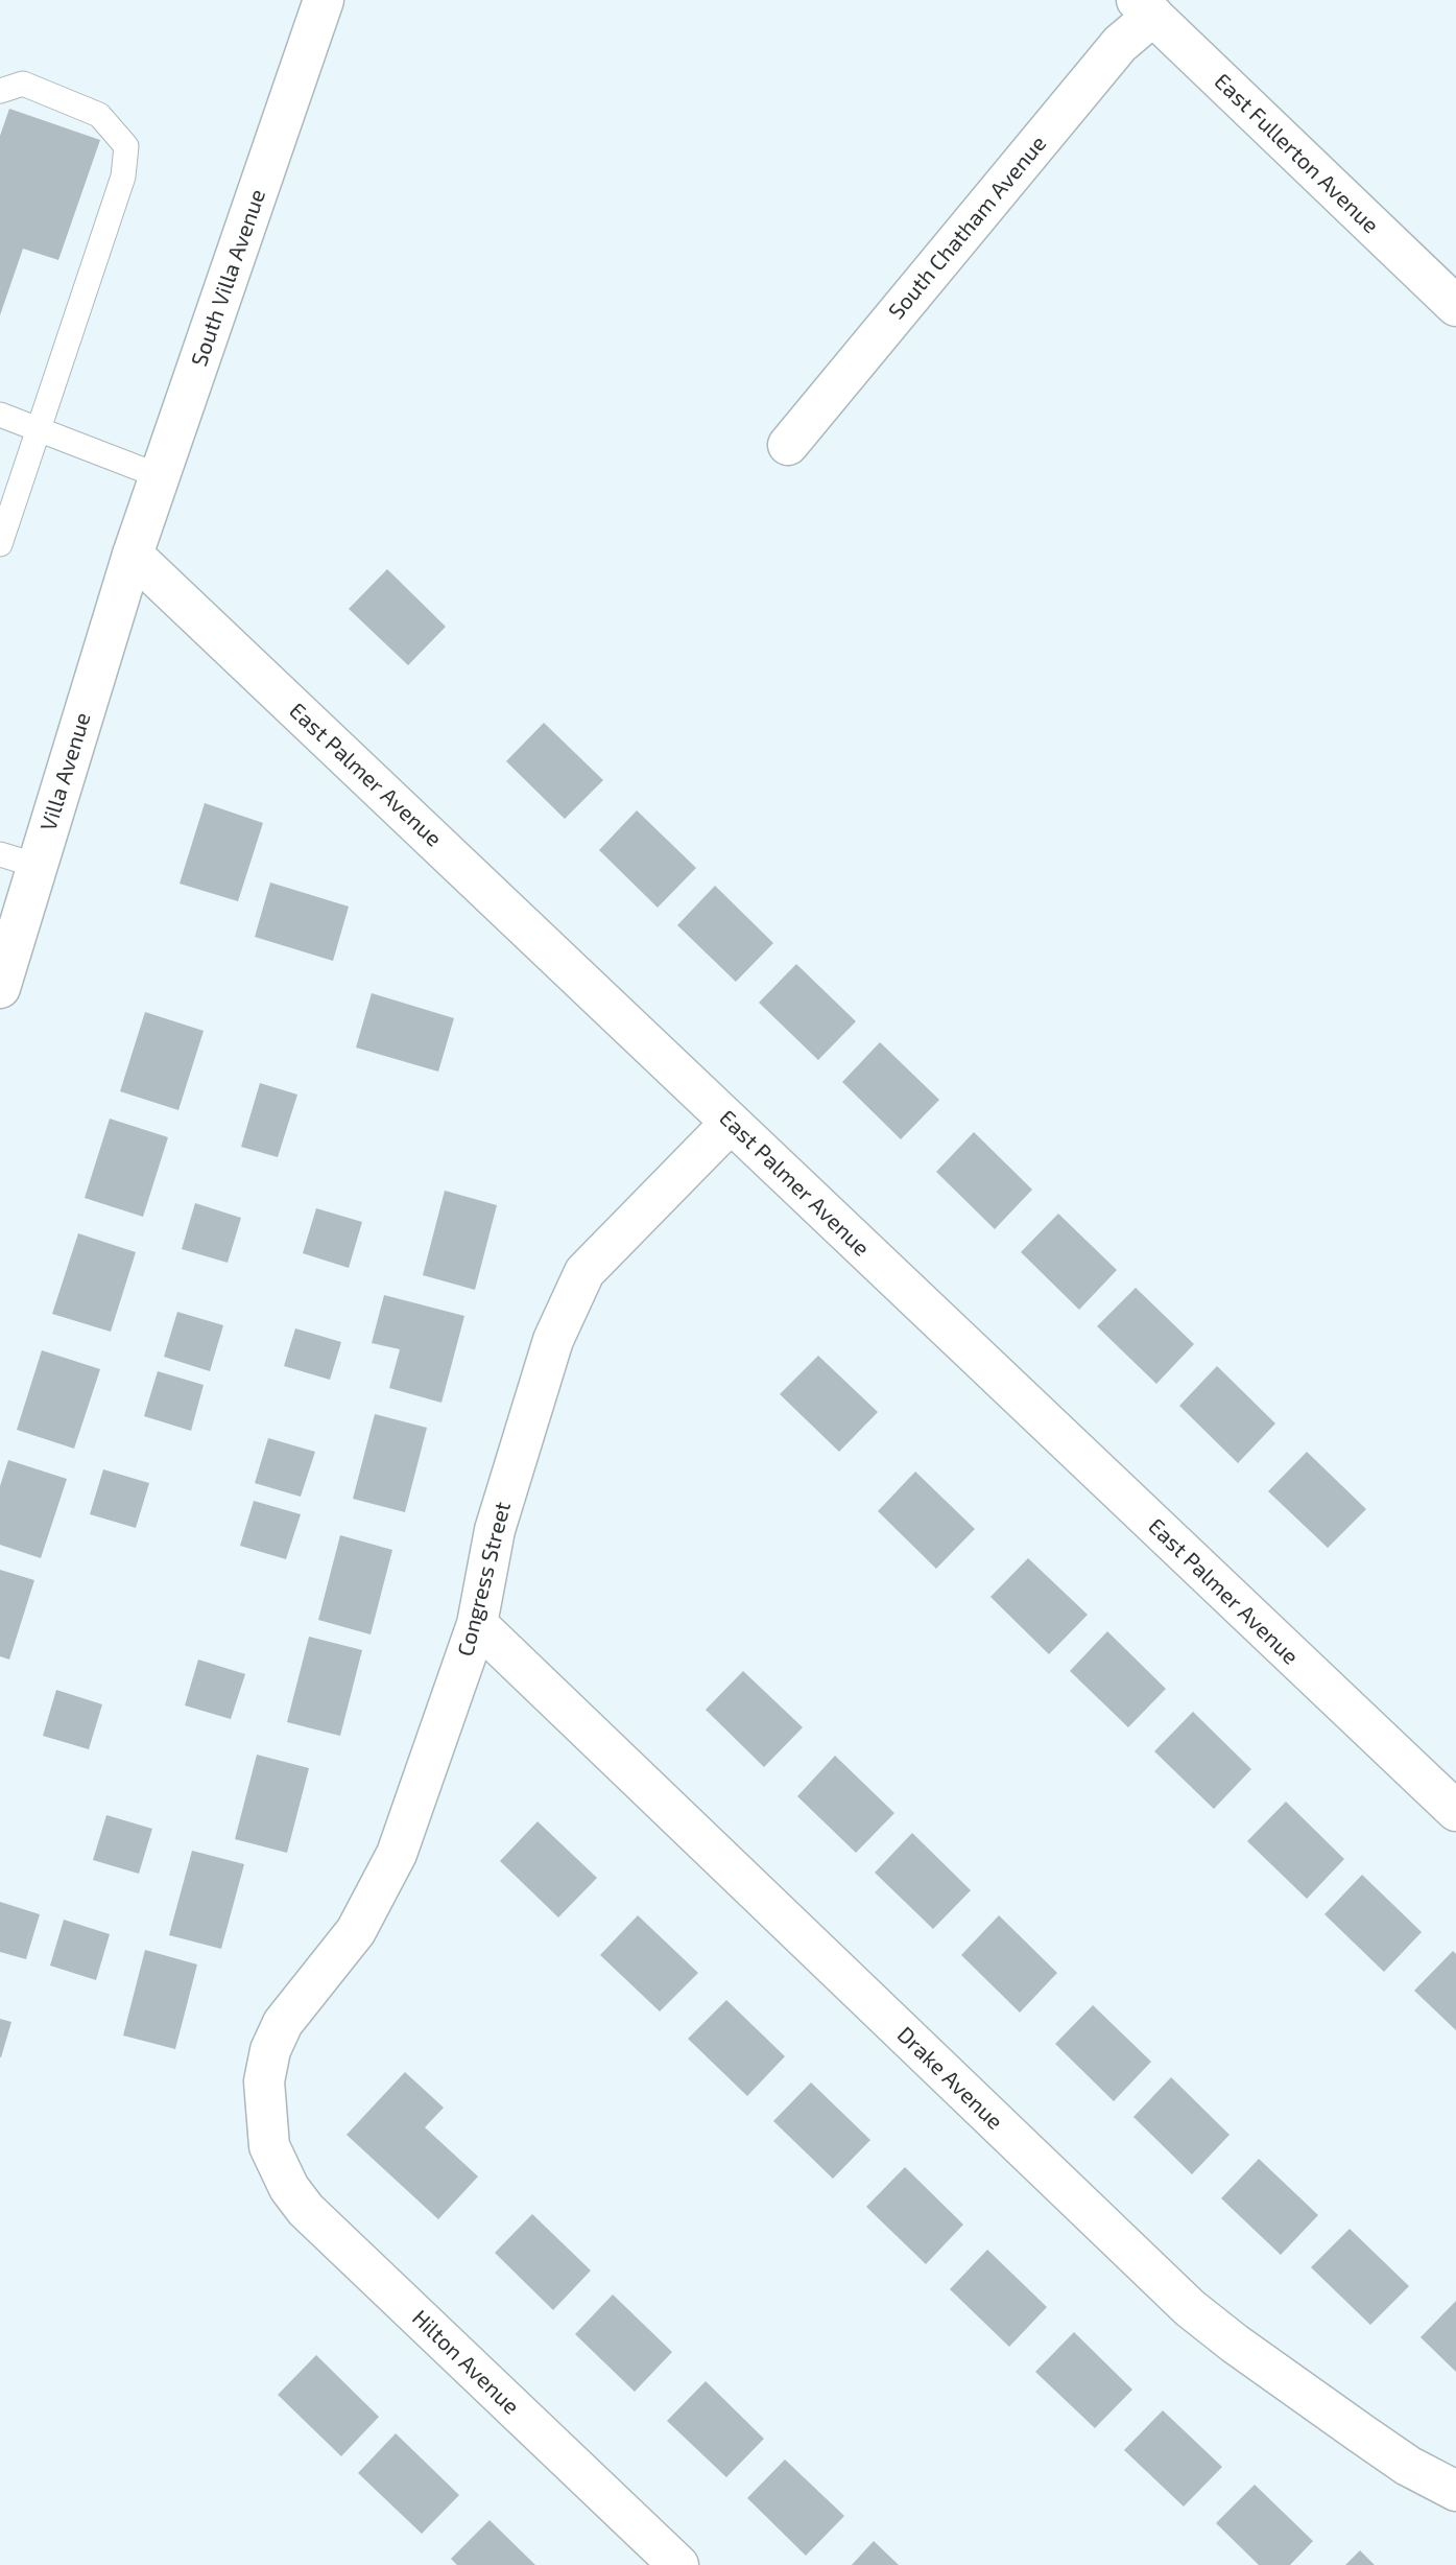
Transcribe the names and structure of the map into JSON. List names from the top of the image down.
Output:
{
  "streets": {
    "street": [
      "East Fullerton Avenue",
      "South Chatham Avenue",
      "South Villa Avenue",
      "Villa Avenue",
      "East Palmer Avenue",
      "Congress Street",
      "Drake Avenue",
      "Hilton Avenue"
    ]
  },
  "crossings": [
    ["East Fullerton Avenue", "South Chatham Avenue"],
    ["South Villa Avenue", "Villa Avenue"],
    ["South Villa Avenue", "East Palmer Avenue"],
    ["Villa Avenue", "East Palmer Avenue"],
    ["East Palmer Avenue", "Congress Street"],
    ["Congress Street", "Drake Avenue"],
    ["Congress Street", "Hilton Avenue"]
  ]
}
